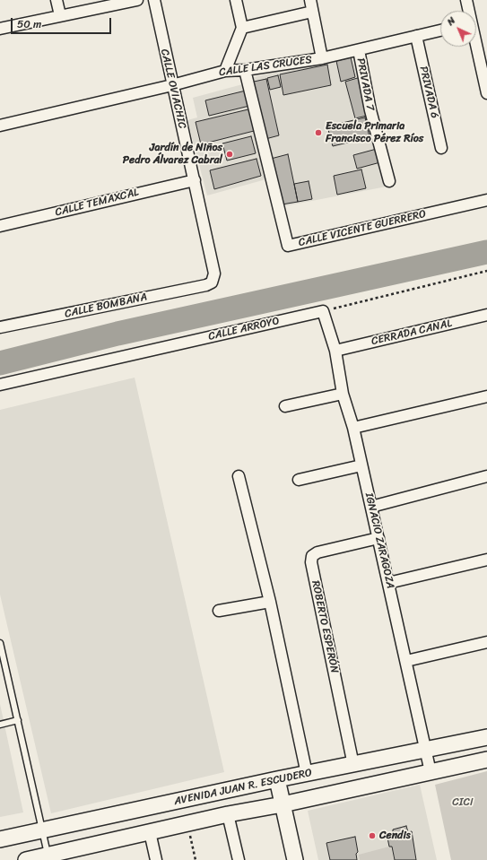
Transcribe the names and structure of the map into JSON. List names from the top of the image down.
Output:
{
  "streets": {
    "main road": ["AVENIDA JUAN R. ESCUDERO"],
    "street": [
      "CALLE LAS CRUCES",
      "PRIVADA 7",
      "CALLE OVIACHIC",
      "PRIVADA 6",
      "CALLE TEMAXCAL",
      "CALLE VICENTE GUERRERO",
      "CALLE BOMBANA",
      "CALLE ARROYO",
      "CERRADA CANAL",
      "IGNACIO ZARAGOZA",
      "ROBERTO ESPERÓN"
    ]
  },
  "crossings": [
    ["CALLE LAS CRUCES", "PRIVADA 7"],
    ["CALLE LAS CRUCES", "CALLE OVIACHIC"],
    ["CALLE LAS CRUCES", "PRIVADA 6"],
    ["CALLE LAS CRUCES", "CALLE VICENTE GUERRERO"],
    ["CALLE OVIACHIC", "CALLE TEMAXCAL"],
    ["CALLE OVIACHIC", "CALLE BOMBANA"],
    ["CALLE ARROYO", "IGNACIO ZARAGOZA"],
    ["CERRADA CANAL", "IGNACIO ZARAGOZA"],
    ["IGNACIO ZARAGOZA", "ROBERTO ESPERÓN"],
    ["IGNACIO ZARAGOZA", "AVENIDA JUAN R. ESCUDERO"],
    ["ROBERTO ESPERÓN", "AVENIDA JUAN R. ESCUDERO"]
  ],
  "parks": ["CICI"],
  "places": ["Escuela Primaria Francisco Pérez Ríos", "Jardín de Niños Pedro Álvarez Cabral", "Cendis"],
  "scale_bar": "50 m",
  "north": "top left"
}
